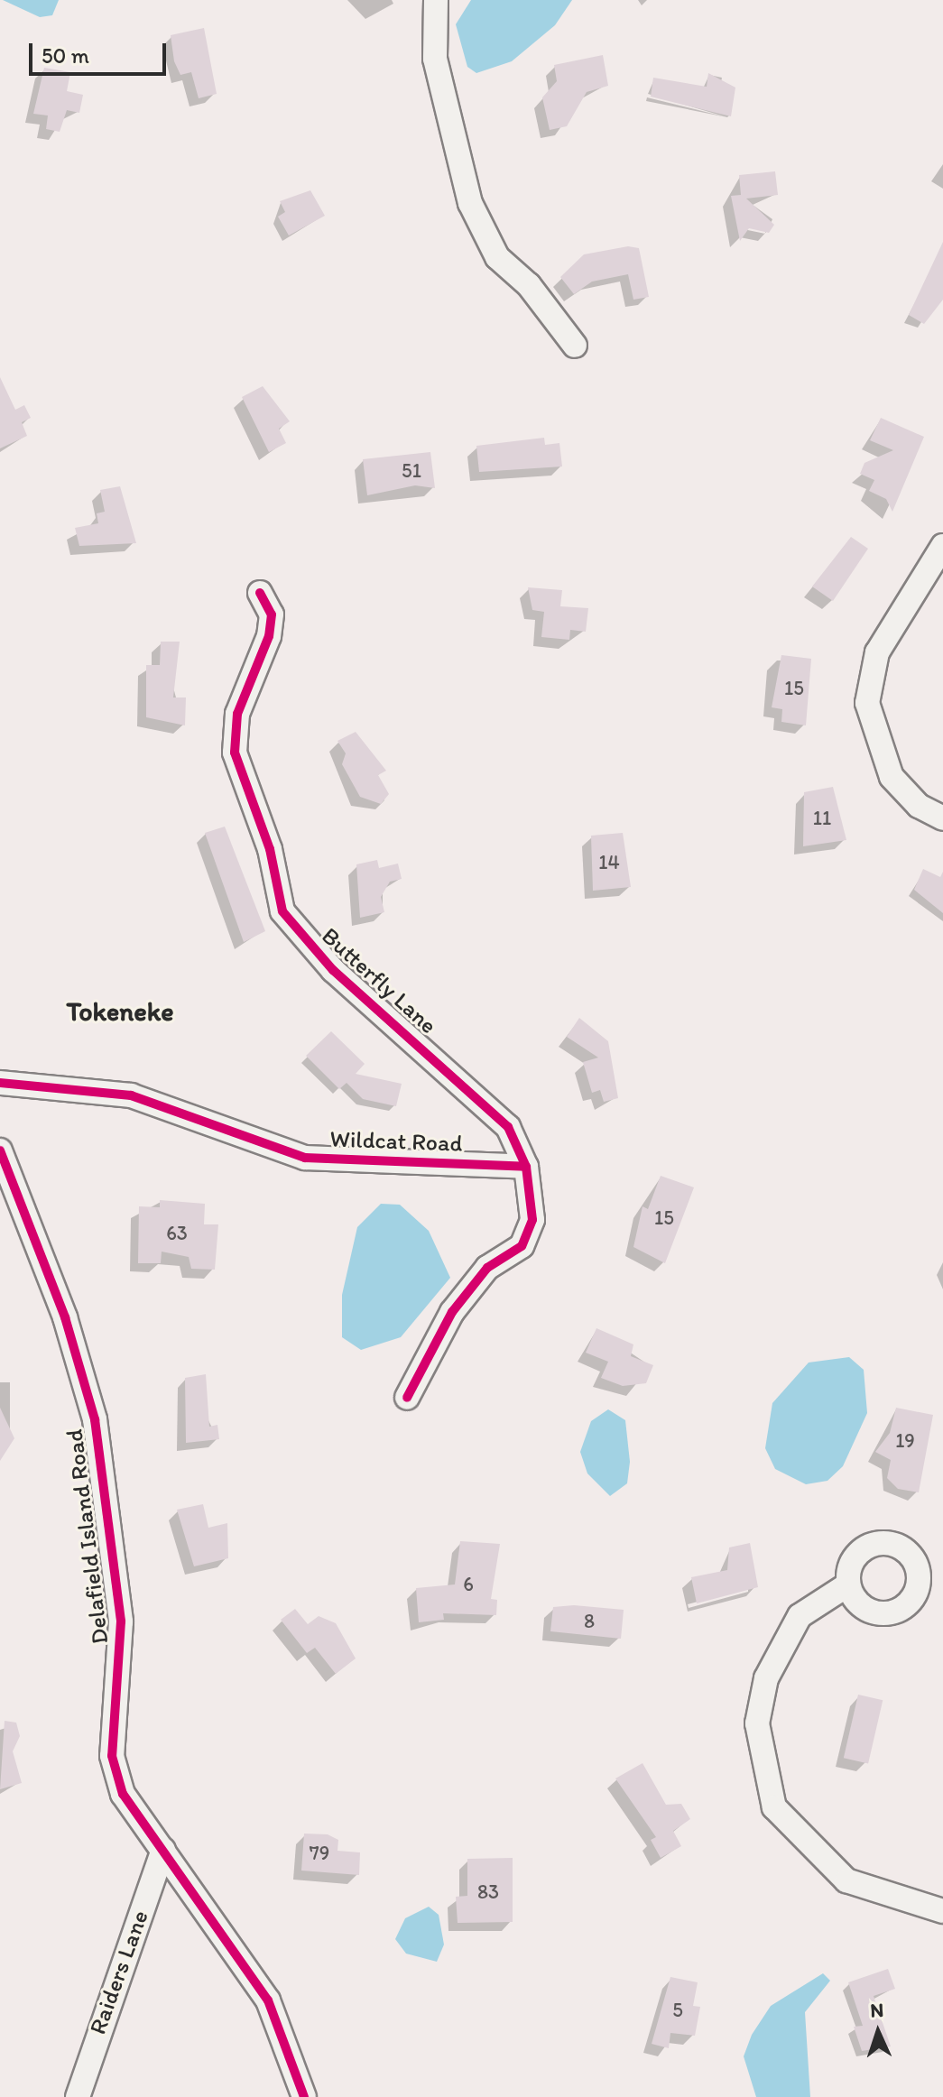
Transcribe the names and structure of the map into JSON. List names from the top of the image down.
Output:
{
  "streets": {
    "street": [
      "Butterfly Lane",
      "Wildcat Road",
      "Delafield Island Road",
      "Raiders Lane"
    ]
  },
  "crossings": [
    ["Butterfly Lane", "Wildcat Road"],
    ["Delafield Island Road", "Raiders Lane"]
  ],
  "districts": ["Tokeneke"],
  "house_numbers": [
    "51",
    "15",
    "11",
    "14",
    "15",
    "63",
    "19",
    "6",
    "8",
    "79",
    "83",
    "5"
  ],
  "scale_bar": "50 m",
  "north": "top"
}
